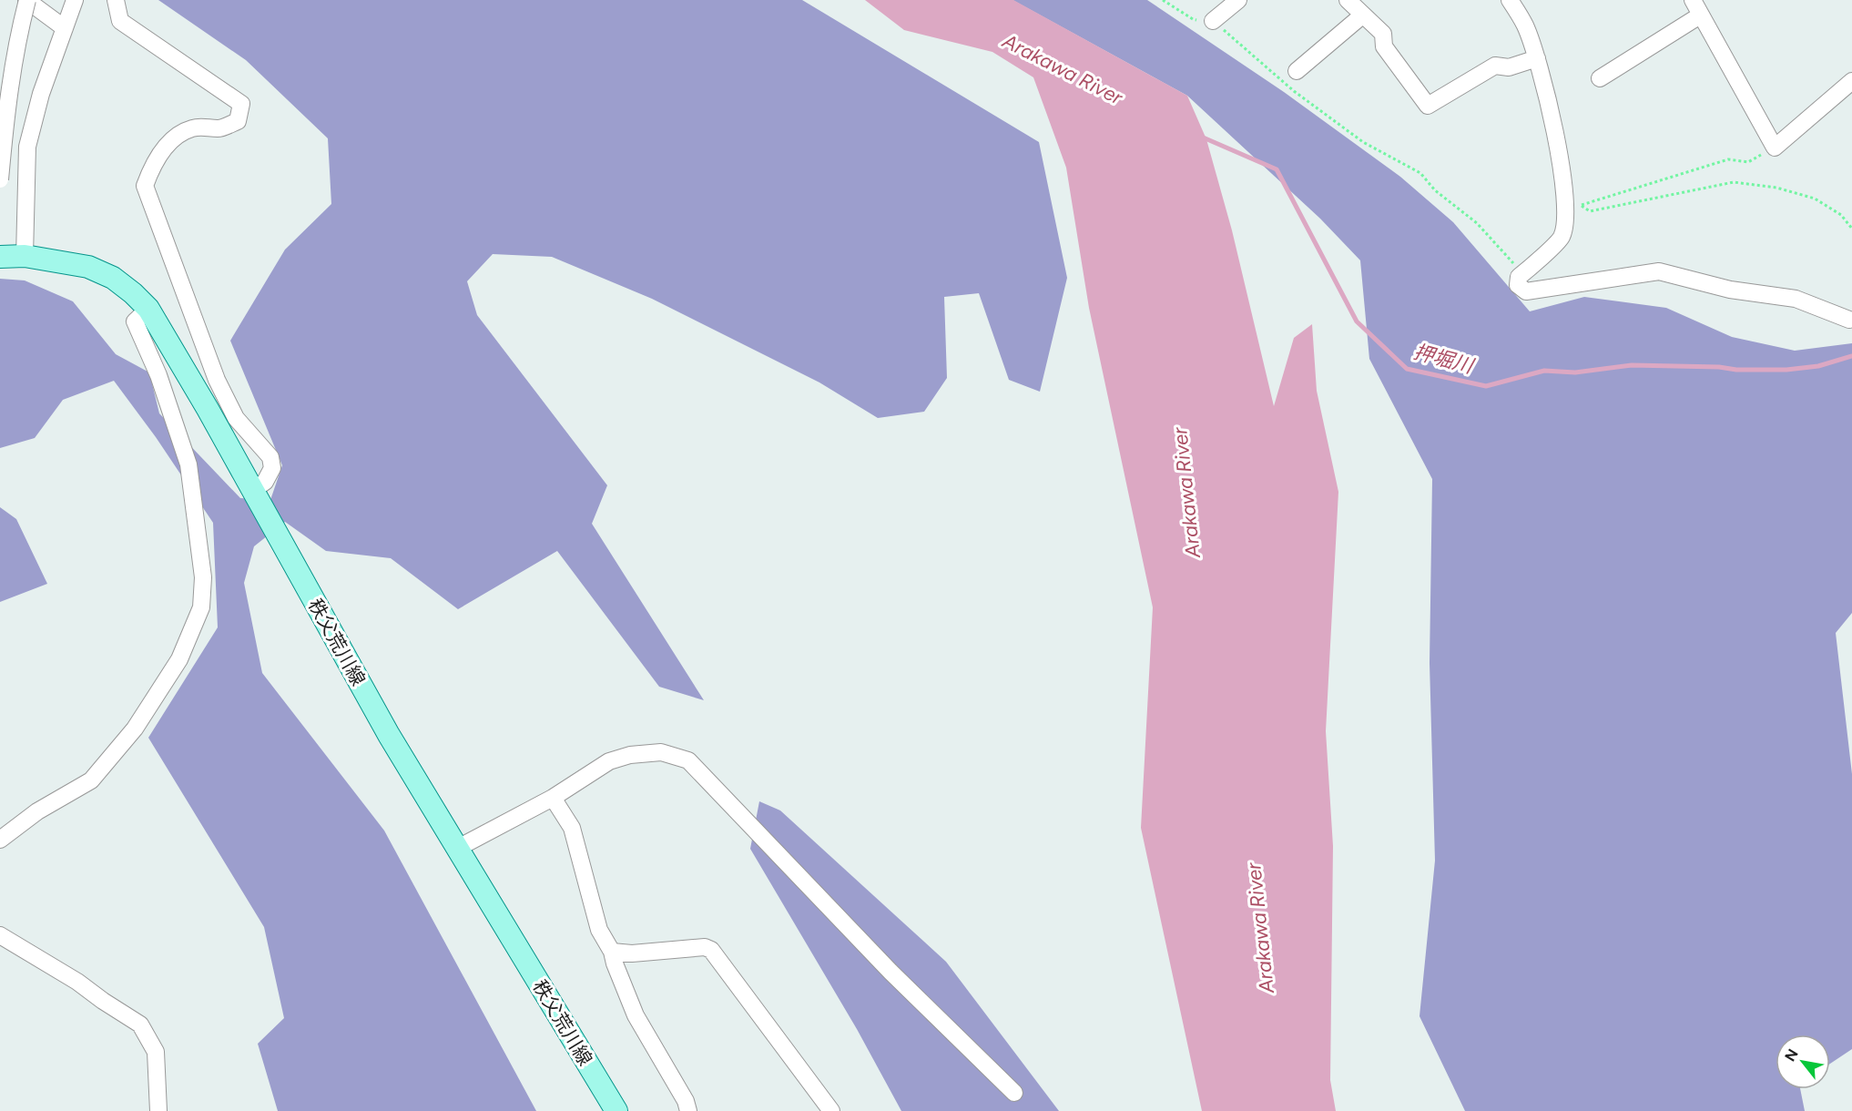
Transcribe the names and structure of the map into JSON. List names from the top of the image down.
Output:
{
  "streets": {
    "main road": ["秩父荒川線"]
  },
  "water": ["Arakawa River", "押堀川"],
  "north": "top left"
}
